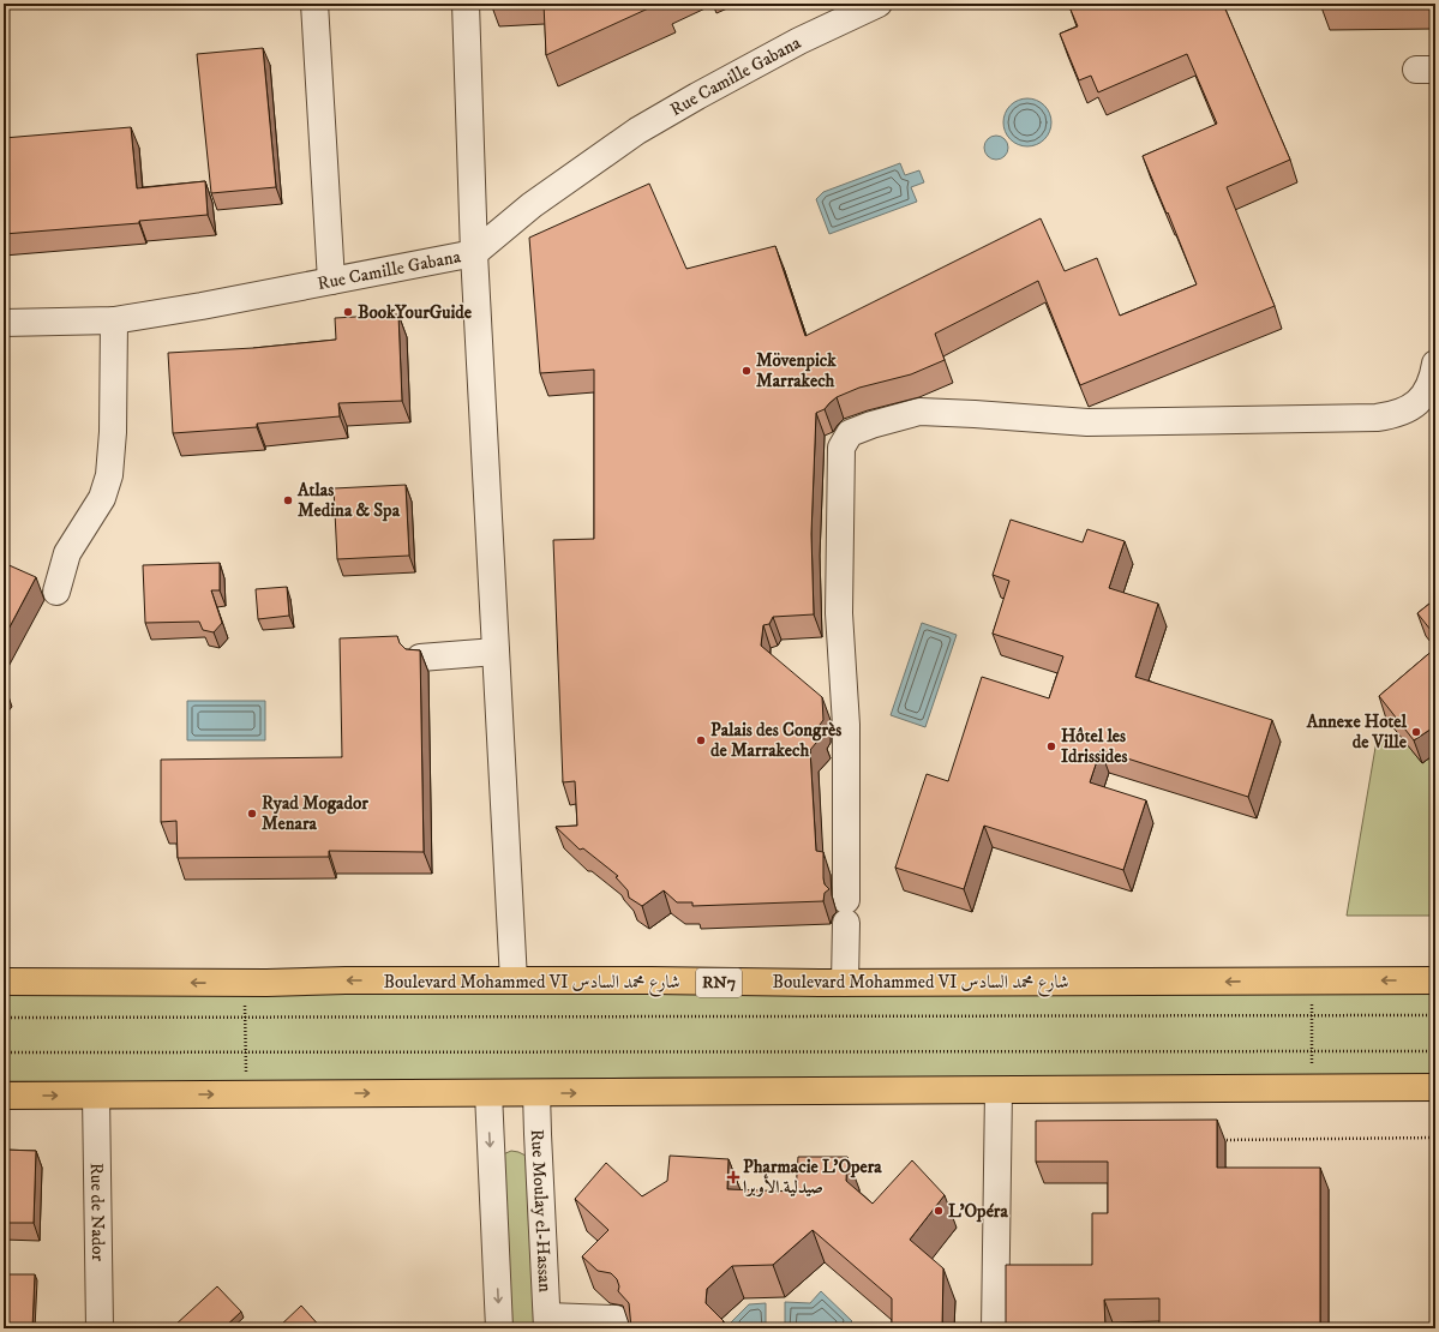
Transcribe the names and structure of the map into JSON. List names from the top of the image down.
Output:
{
  "streets": {
    "main road": ["Boulevard Mohammed VI شارع محمد السادس", "RN7"],
    "street": ["Rue Camille Gabana", "Rue Moulay el-Hassan", "Rue de Nador"]
  },
  "places": {
    "other": [
      "BookYourGuide",
      "Mövenpick Marrakech",
      "Atlas Medina & Spa",
      "Annexe Hotel de Ville",
      "Palais des Congrès de Marrakech",
      "Hôtel les Idrissides",
      "Ryad Mogador Menara",
      "L'Opéra"
    ],
    "health": ["Pharmacie L'Opera صيدلية الأوبرا"]
  }
}
